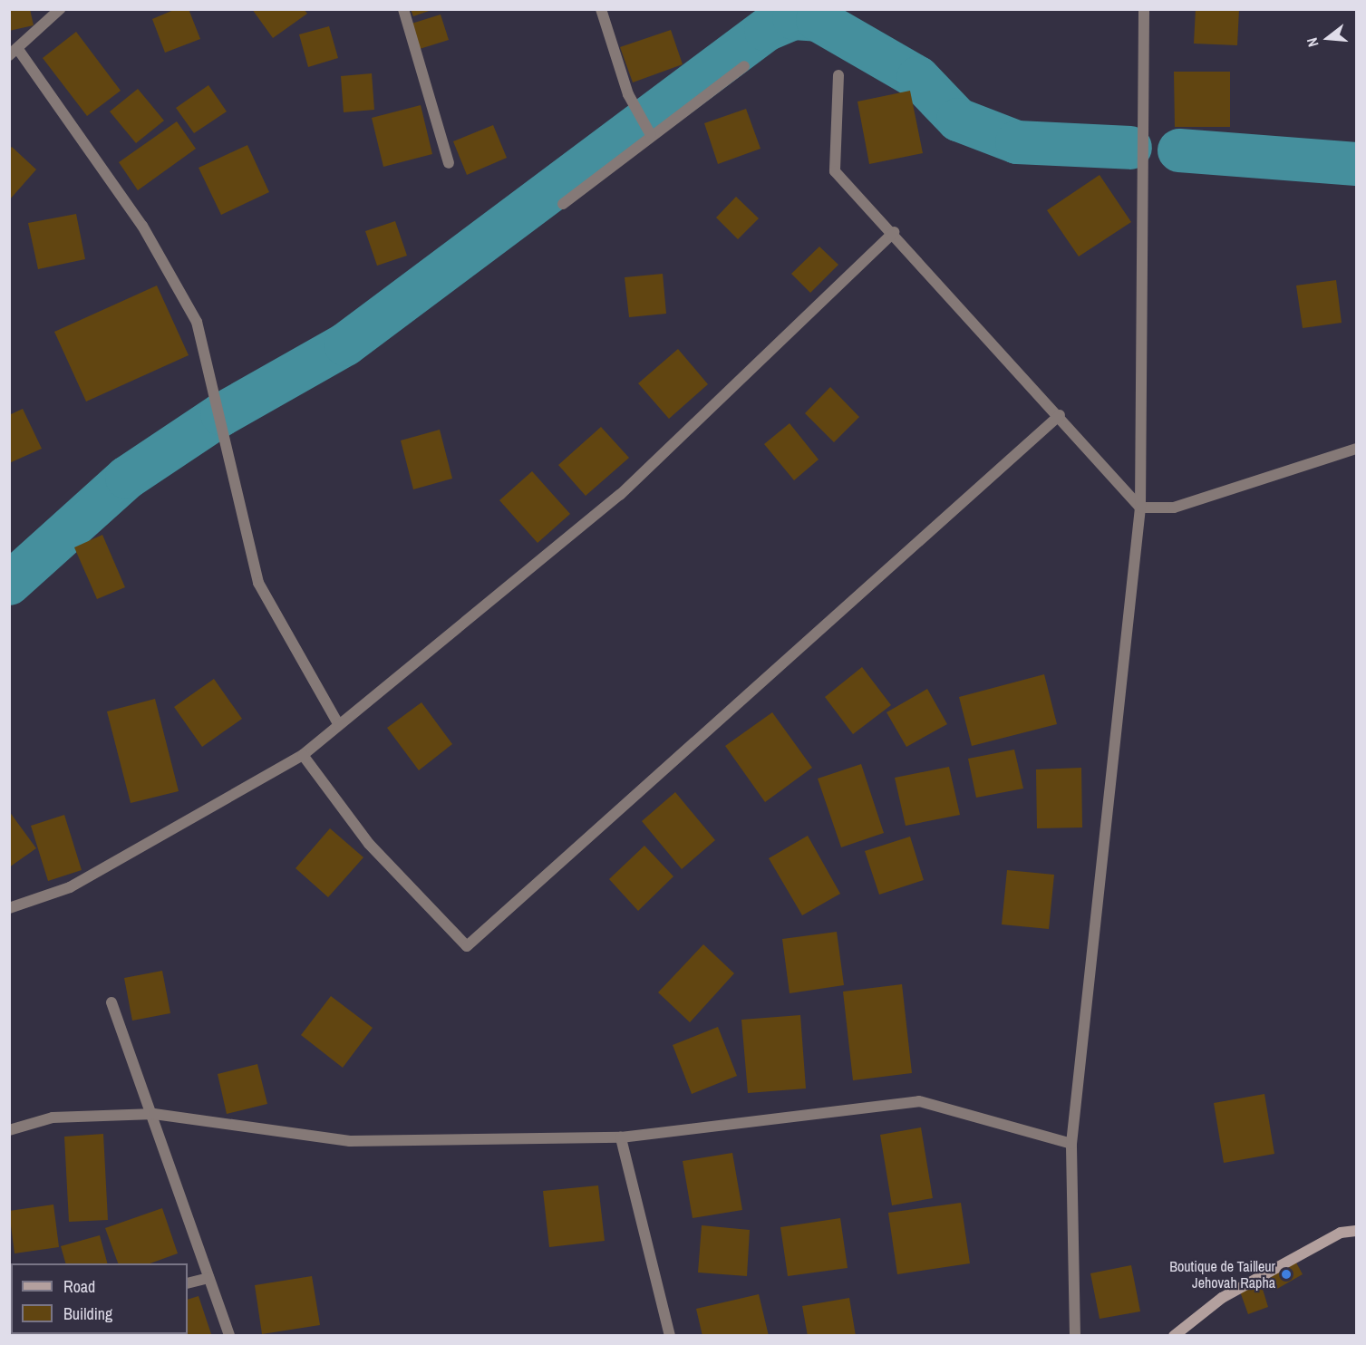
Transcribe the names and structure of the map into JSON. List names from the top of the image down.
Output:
{
  "places": ["Boutique de Tailleur Jehovah Rapha"],
  "legend": ["Road", "Building"],
  "north": "left"
}
